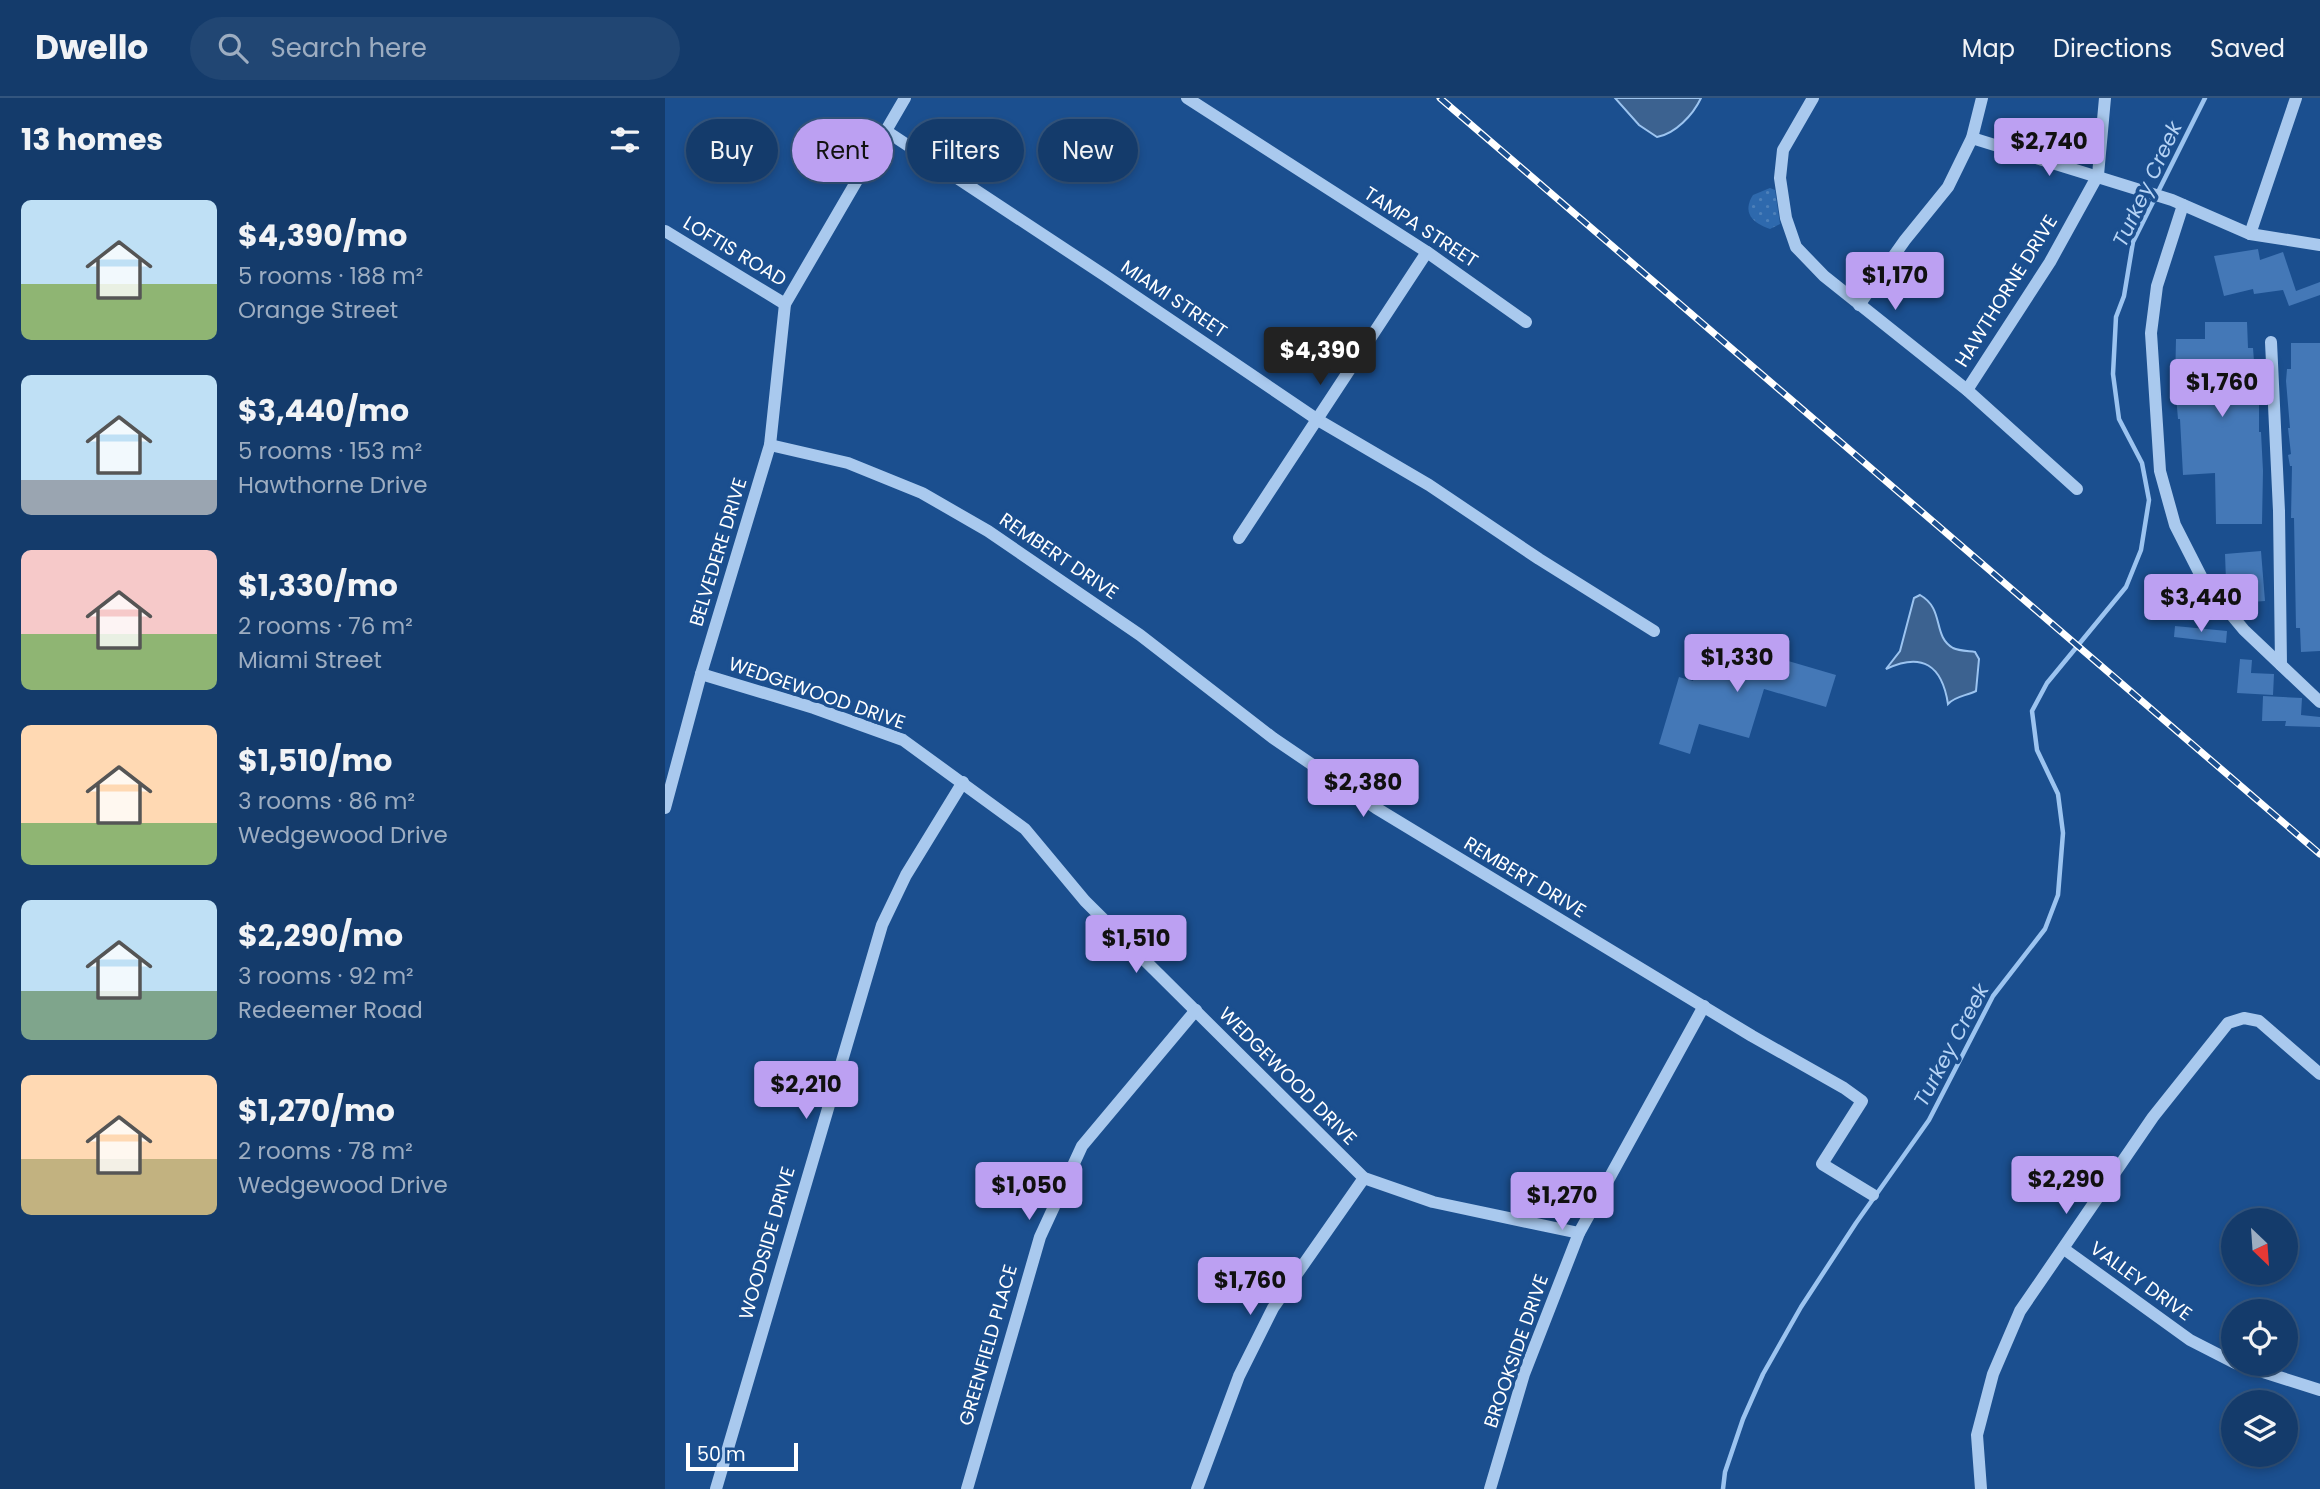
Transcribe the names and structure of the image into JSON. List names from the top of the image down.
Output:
{
  "streets": {
    "street": [
      "TAMPA STREET",
      "LOFTIS ROAD",
      "HAWTHORNE DRIVE",
      "MIAMI STREET",
      "BELVEDERE DRIVE",
      "REMBERT DRIVE",
      "WEDGEWOOD DRIVE",
      "WOODSIDE DRIVE",
      "VALLEY DRIVE",
      "GREENFIELD PLACE",
      "BROOKSIDE DRIVE"
    ]
  },
  "crossings": [
    ["LOFTIS ROAD", "BELVEDERE DRIVE"],
    ["BELVEDERE DRIVE", "REMBERT DRIVE"],
    ["BELVEDERE DRIVE", "WEDGEWOOD DRIVE"],
    ["REMBERT DRIVE", "BROOKSIDE DRIVE"],
    ["WEDGEWOOD DRIVE", "WOODSIDE DRIVE"],
    ["WEDGEWOOD DRIVE", "GREENFIELD PLACE"],
    ["WEDGEWOOD DRIVE", "BROOKSIDE DRIVE"]
  ],
  "water": ["Turkey Creek"],
  "scale_bar": "50 m",
  "north": "bottom right",
  "page": {
    "header": "Dwello",
    "search": "Search here",
    "nav": ["Map", "Directions", "Saved"],
    "heading": "13 homes",
    "price": [
      "$2,740",
      "$1,170",
      "$4,390",
      "$1,760",
      "$3,440",
      "$1,330",
      "$2,380",
      "$1,510",
      "$2,210",
      "$2,290",
      "$1,050",
      "$1,270",
      "$1,760"
    ],
    "chip": [
      "Buy",
      "Rent",
      "Filters",
      "New"
    ],
    "list": [
      {
        "name": "$4,390/mo",
        "note": "5 rooms · 188 m² · Orange Street"
      },
      {
        "name": "$3,440/mo",
        "note": "5 rooms · 153 m² · Hawthorne Drive"
      },
      {
        "name": "$1,330/mo",
        "note": "2 rooms · 76 m² · Miami Street"
      },
      {
        "name": "$1,510/mo",
        "note": "3 rooms · 86 m² · Wedgewood Drive"
      },
      {
        "name": "$2,290/mo",
        "note": "3 rooms · 92 m² · Redeemer Road"
      },
      {
        "name": "$1,270/mo",
        "note": "2 rooms · 78 m² · Wedgewood Drive"
      }
    ],
    "scale": "50 m"
  }
}
